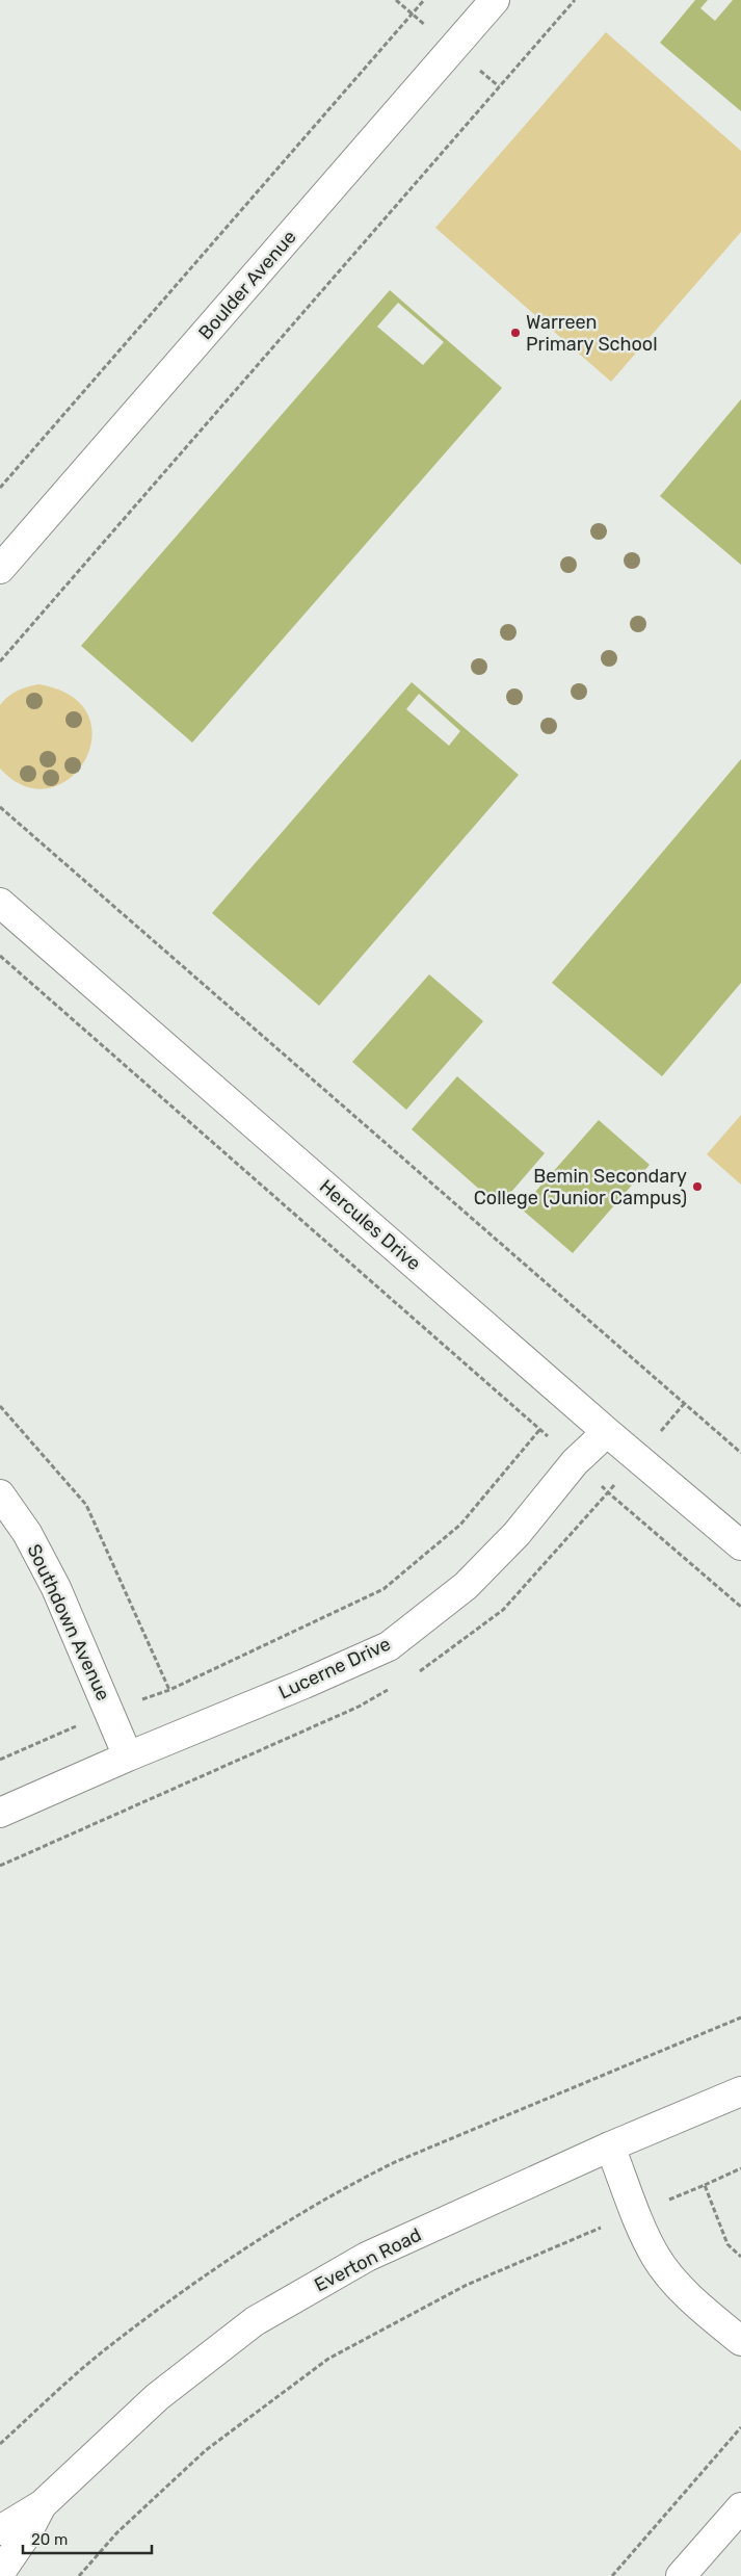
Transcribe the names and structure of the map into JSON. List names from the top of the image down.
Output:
{
  "streets": {
    "street": [
      "Boulder Avenue",
      "Hercules Drive",
      "Southdown Avenue",
      "Lucerne Drive",
      "Everton Road"
    ]
  },
  "crossings": [
    ["Hercules Drive", "Lucerne Drive"],
    ["Southdown Avenue", "Lucerne Drive"]
  ],
  "places": ["Warreen Primary School", "Bemin Secondary College (Junior Campus)"],
  "scale_bar": "20 m"
}
